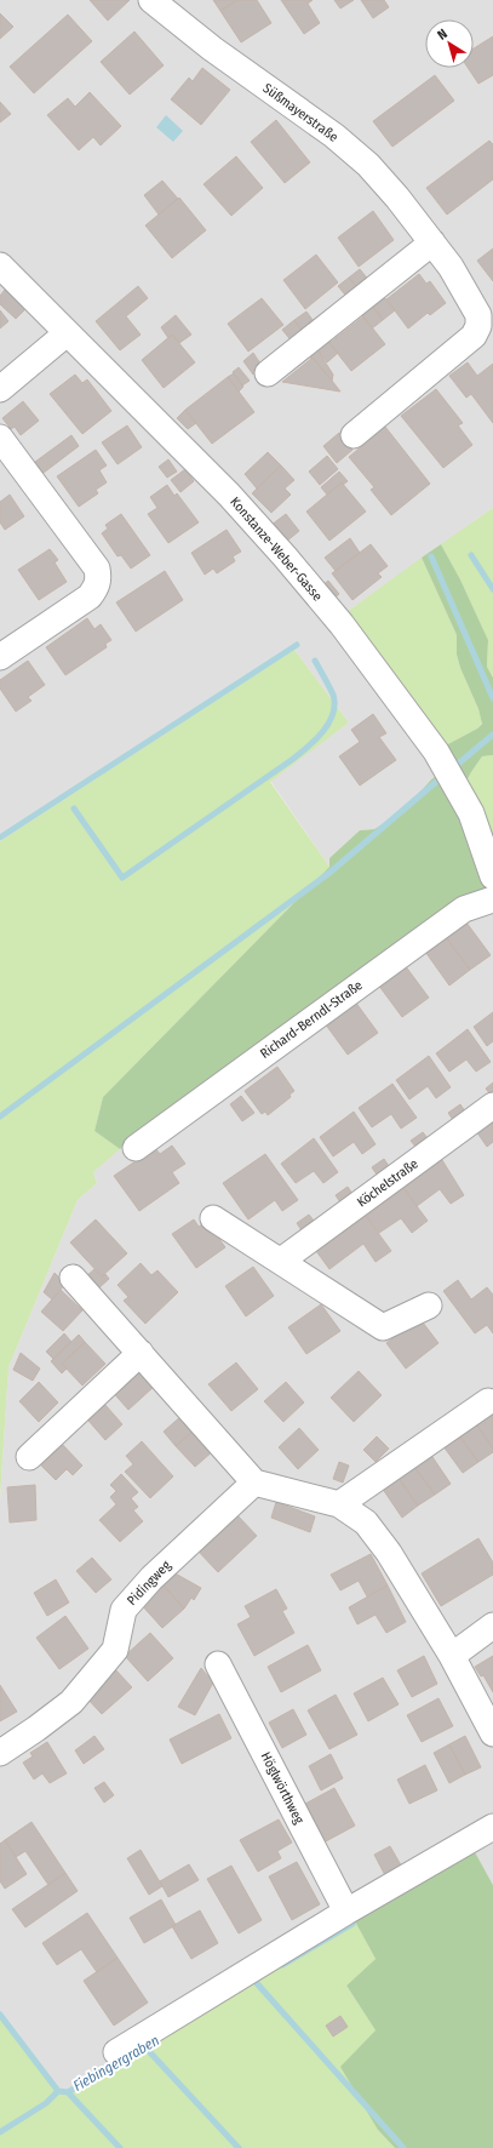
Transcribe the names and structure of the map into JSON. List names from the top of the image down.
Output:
{
  "streets": {
    "street": [
      "Süßmayerstraße",
      "Konstanze-Weber-Gasse",
      "Richard-Berndl-Straße",
      "Köchelstraße",
      "Pidingweg",
      "Höglwörthweg"
    ]
  },
  "water": ["Fiebingergraben"],
  "north": "top left"
}
